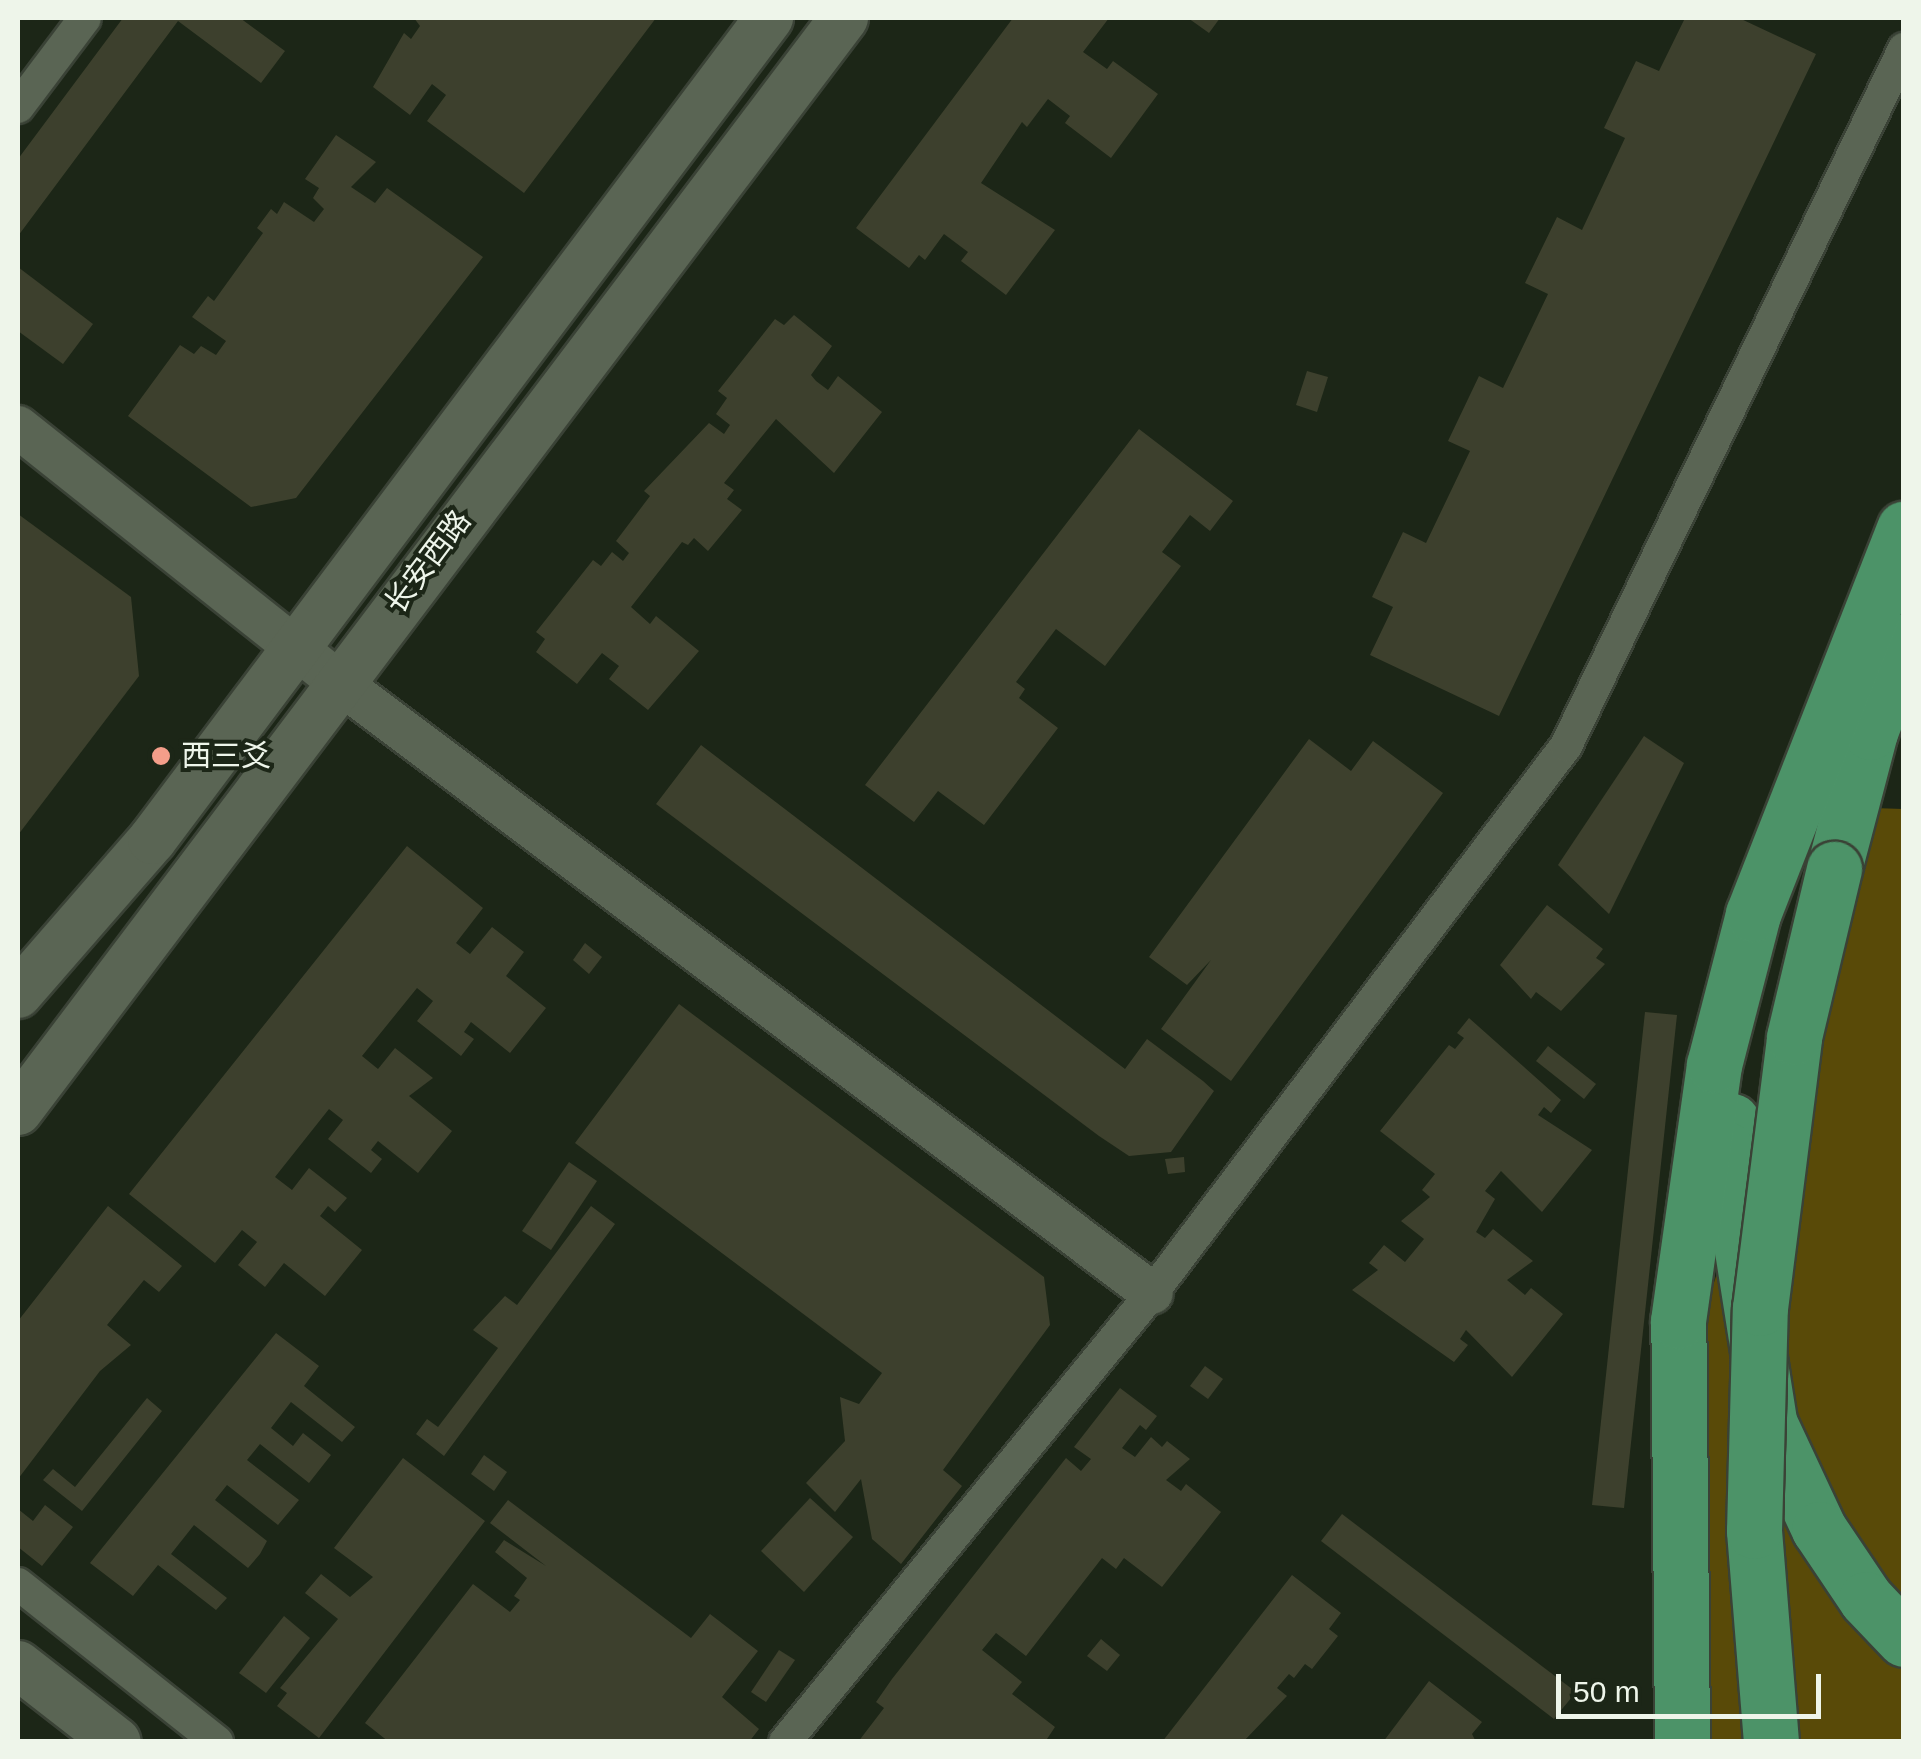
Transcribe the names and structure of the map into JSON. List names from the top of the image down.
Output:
{
  "streets": {
    "main road": ["长安西路"]
  },
  "places": ["西三爻"],
  "scale_bar": "50 m"
}
